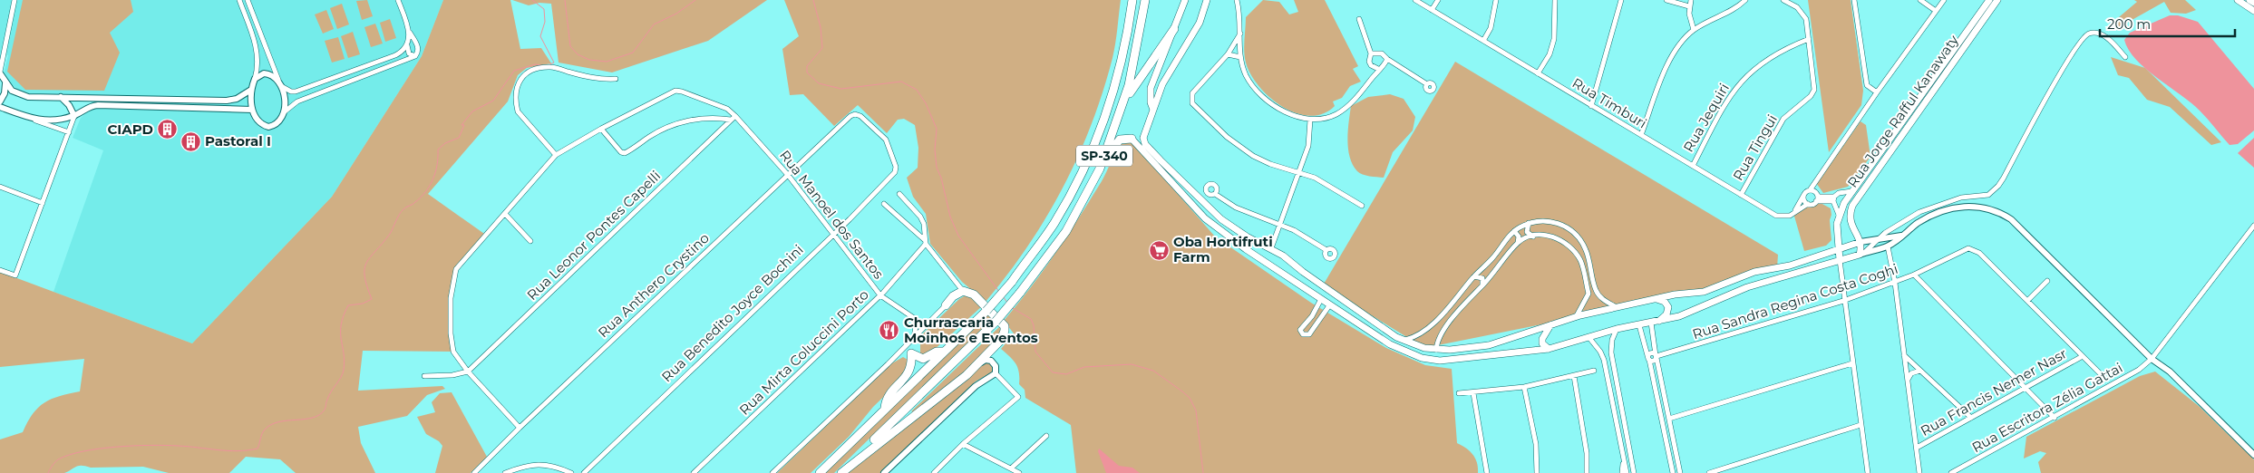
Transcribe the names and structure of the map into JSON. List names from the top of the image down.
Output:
{
  "streets": {
    "highway": ["SP-340"],
    "main road": ["Rua Jorge Rafful Kanawaty"],
    "street": [
      "Rua Timburi",
      "Rua Jequiri",
      "Rua Tingui",
      "Rua Manoel dos Santos",
      "Rua Leonor Pontes Capelli",
      "Rua Anthero Crystino",
      "Rua Sandra Regina Costa Coghi",
      "Rua Benedito Joyce Bochini",
      "Rua Mirta Coluccini Porto",
      "Rua Francis Nemer Nasr",
      "Rua Escritora Zélia Gattai"
    ]
  },
  "crossings": [
    ["Rua Timburi", "Rua Jorge Rafful Kanawaty"],
    ["Rua Timburi", "Rua Jequiri"],
    ["Rua Timburi", "Rua Tingui"],
    ["Rua Jequiri", "Rua Tingui"],
    ["Rua Manoel dos Santos", "Rua Leonor Pontes Capelli"],
    ["Rua Manoel dos Santos", "Rua Anthero Crystino"],
    ["Rua Manoel dos Santos", "Rua Benedito Joyce Bochini"],
    ["Rua Manoel dos Santos", "Rua Mirta Coluccini Porto"],
    ["Rua Anthero Crystino", "Rua Benedito Joyce Bochini"],
    ["Rua Sandra Regina Costa Coghi", "Rua Francis Nemer Nasr"]
  ],
  "places": {
    "building": ["CIAPD", "Pastoral I"],
    "supermarket": ["Oba Hortifruti Farm"],
    "restaurant": ["Churrascaria Moinhos e Eventos"]
  },
  "scale_bar": "200 m"
}
